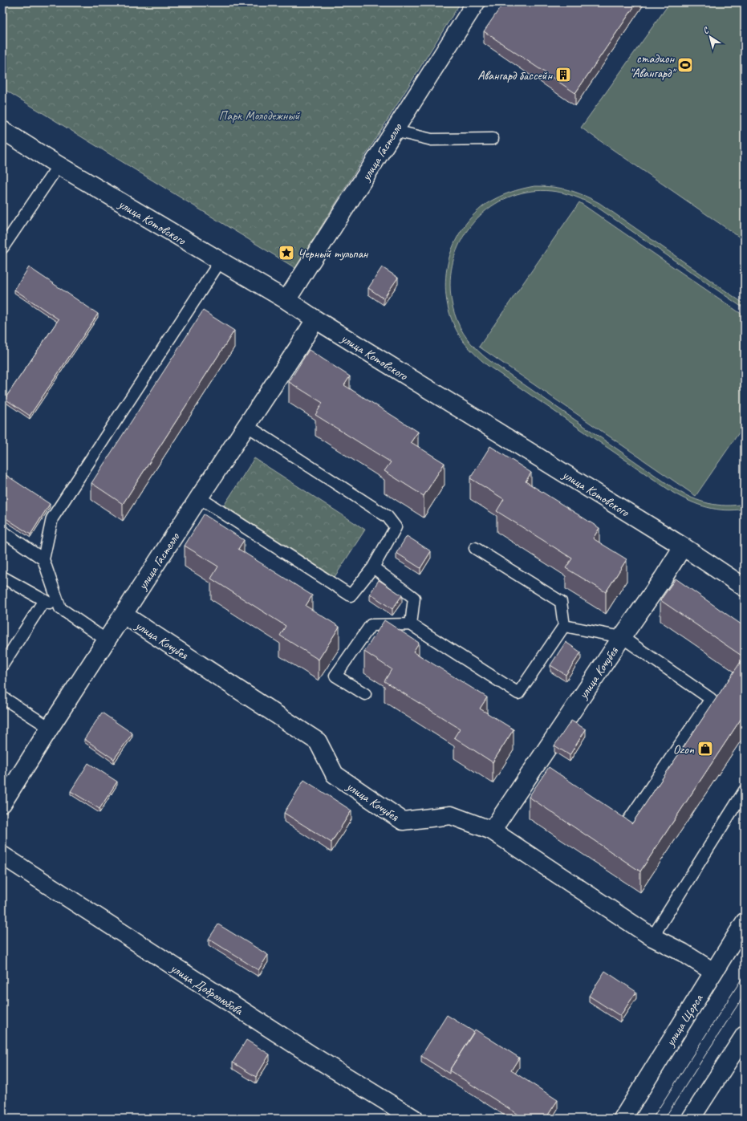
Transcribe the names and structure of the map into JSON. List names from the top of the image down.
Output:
{
  "streets": {
    "street": [
      "улица Гастелло",
      "улица Котовского",
      "улица Кочубея",
      "улица Добролюбова",
      "улица Щорса"
    ]
  },
  "crossings": [
    ["улица Гастелло", "улица Котовского"],
    ["улица Гастелло", "улица Кочубея"],
    ["улица Котовского", "улица Кочубея"]
  ],
  "parks": ["Парк Молодежный"],
  "places": {
    "sports": ["стадион \"Авангард\""],
    "building": ["Авангард бассейн"],
    "place": ["Черный тульпан"],
    "shop": ["Ozon"]
  },
  "north": "top left"
}
